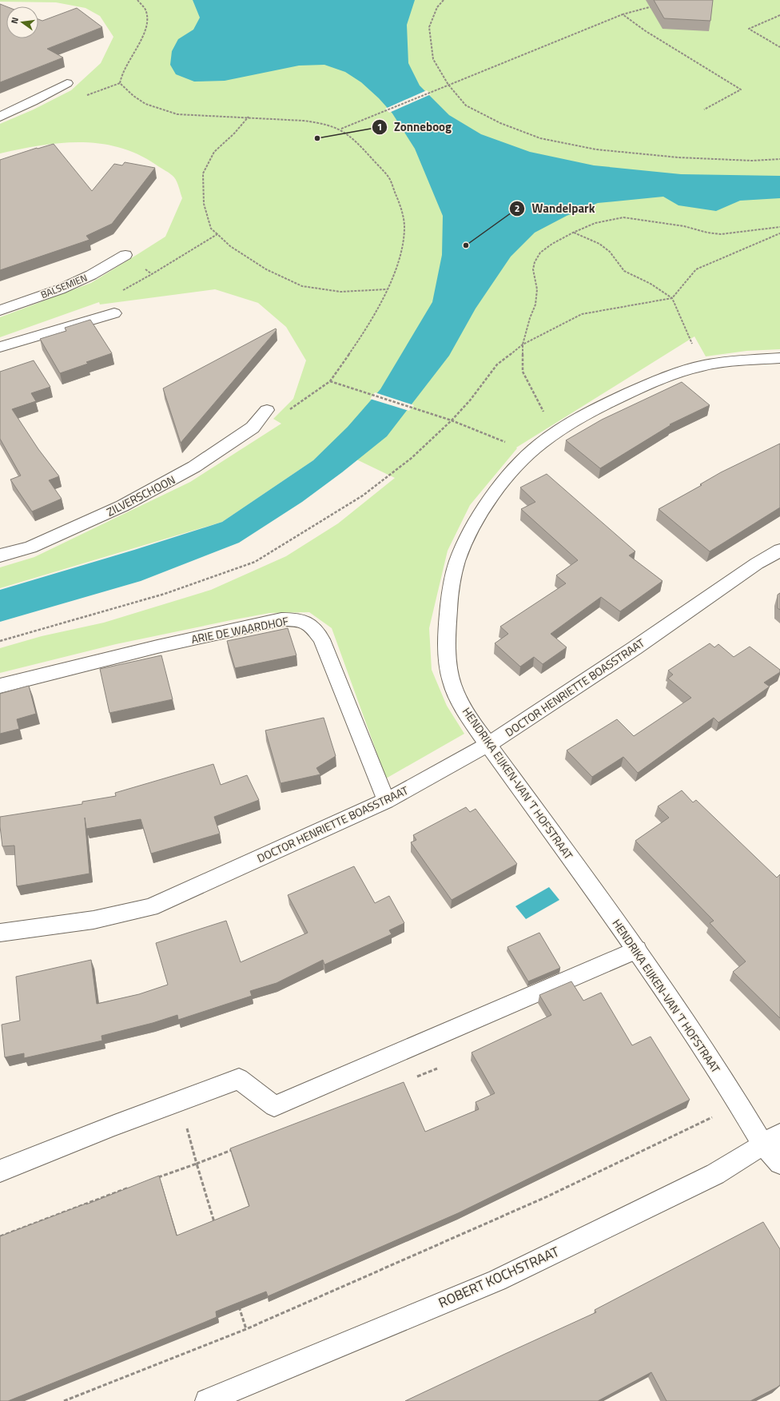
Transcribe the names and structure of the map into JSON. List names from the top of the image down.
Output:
{
  "streets": {
    "street": [
      "BALSEMIEN",
      "ZILVERSCHOON",
      "ARIE DE WAARDHOF",
      "DOCTOR HENRIETTE BOASSTRAAT",
      "HENDRIKA EIJKEN-VAN 'T HOFSTRAAT",
      "ROBERT KOCHSTRAAT"
    ]
  },
  "crossings": [
    ["ARIE DE WAARDHOF", "DOCTOR HENRIETTE BOASSTRAAT"],
    ["DOCTOR HENRIETTE BOASSTRAAT", "HENDRIKA EIJKEN-VAN 'T HOFSTRAAT"],
    ["HENDRIKA EIJKEN-VAN 'T HOFSTRAAT", "ROBERT KOCHSTRAAT"]
  ],
  "places": ["Zonneboog", "Wandelpark"],
  "north": "left"
}
